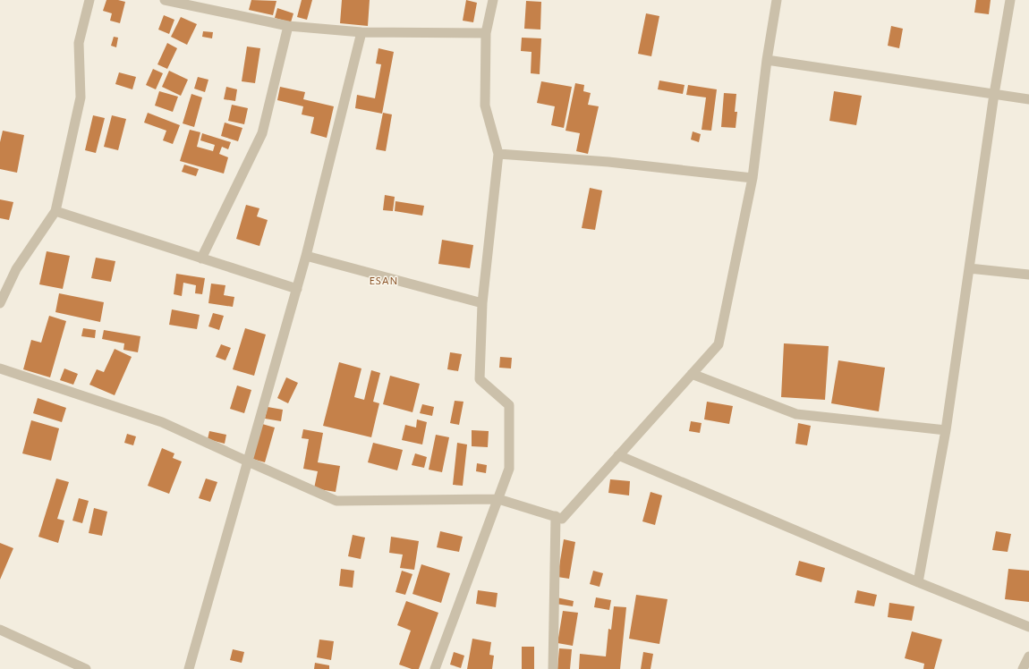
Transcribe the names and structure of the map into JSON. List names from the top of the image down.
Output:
{
  "districts": ["ESAN"]
}
